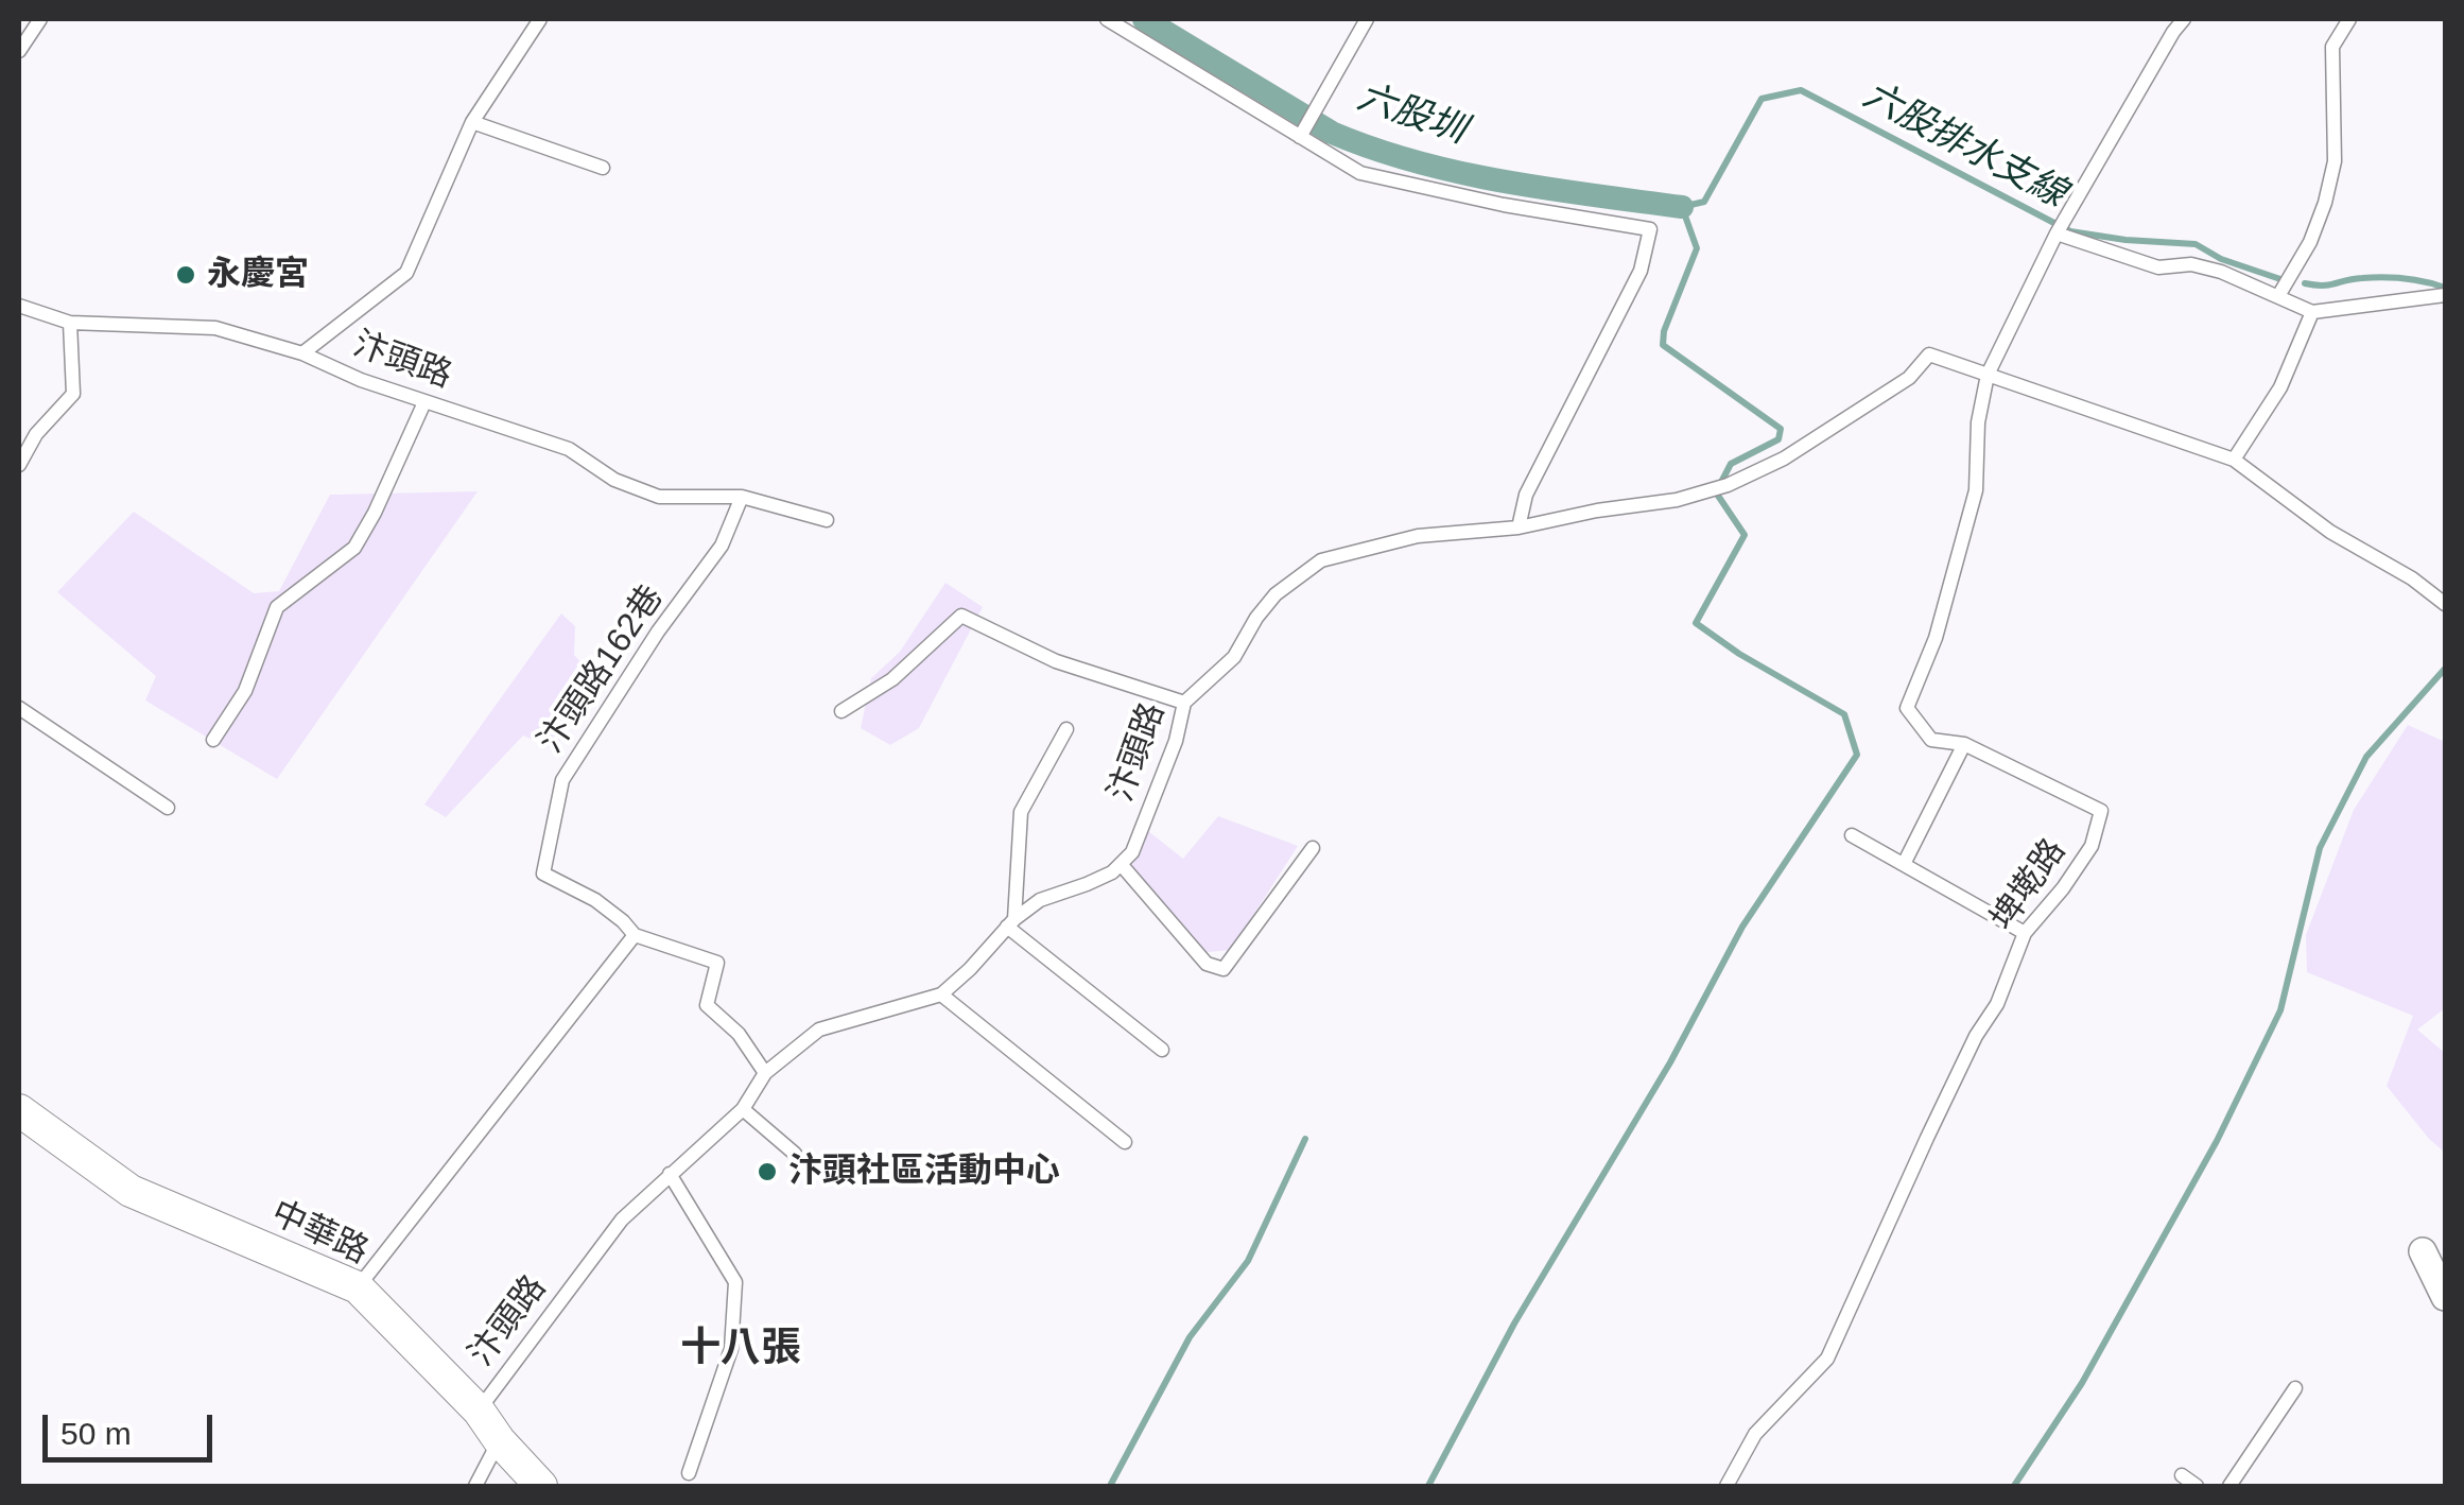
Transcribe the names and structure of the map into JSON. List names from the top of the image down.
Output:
{
  "streets": {
    "street": ["中華路"],
    "lane": ["汴頭路", "汴頭路162巷", "埤墘路"]
  },
  "crossings": [
    ["汴頭路", "汴頭路162巷"],
    ["汴頭路", "埤墘路"],
    ["汴頭路", "中華路"]
  ],
  "districts": ["十八張"],
  "water": ["六股圳", "六股排水支線"],
  "places": ["永慶宮", "汴頭社區活動中心"],
  "scale_bar": "50 m"
}
